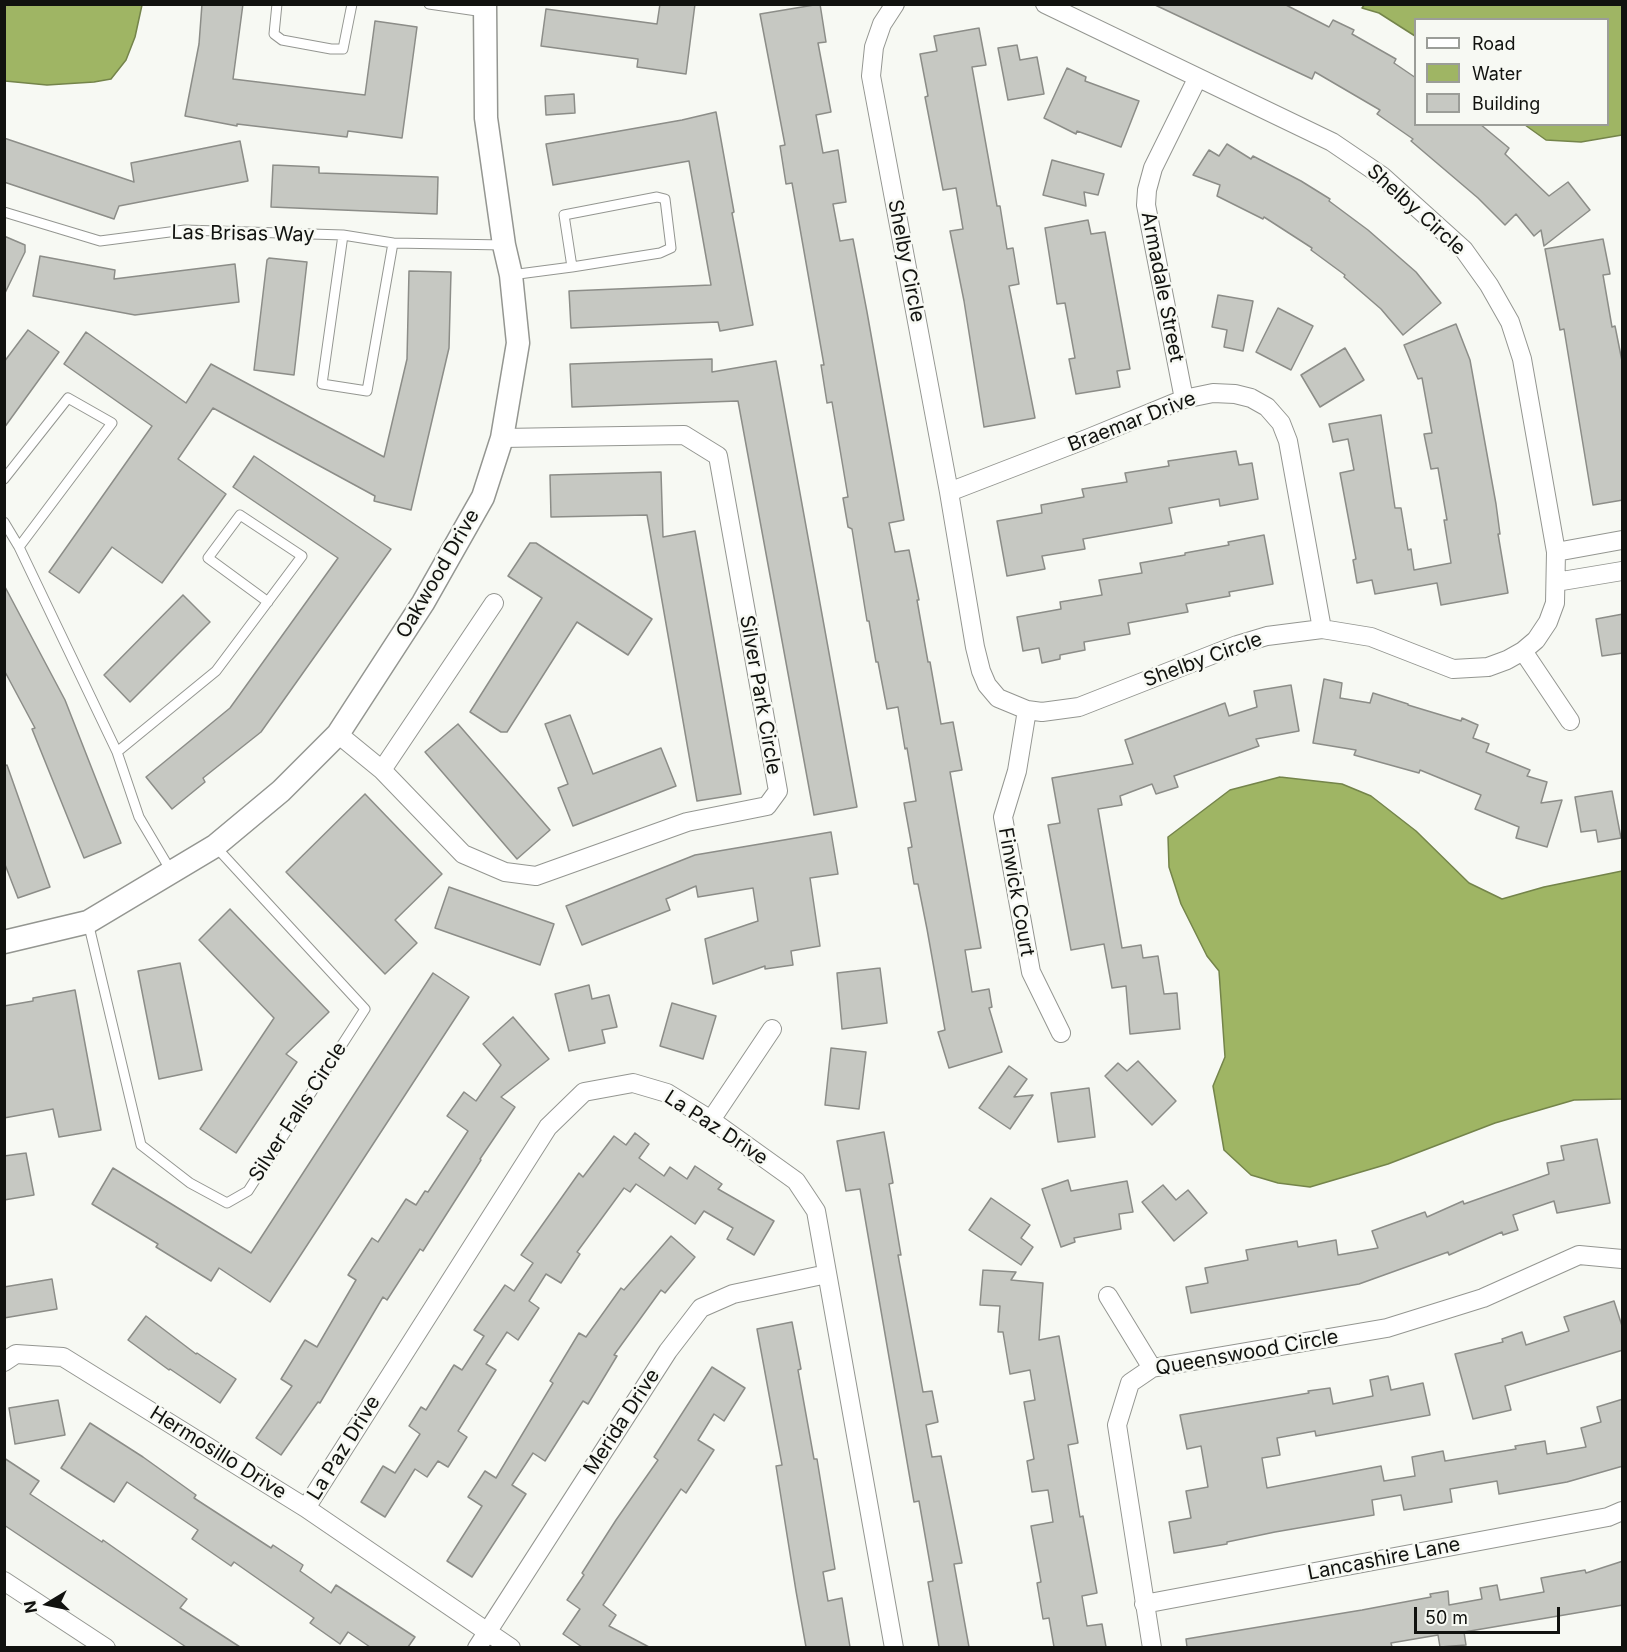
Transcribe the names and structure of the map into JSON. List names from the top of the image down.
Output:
{
  "streets": {
    "street": [
      "Shelby Circle",
      "Armadale Street",
      "Braemar Drive",
      "Oakwood Drive",
      "Silver Park Circle",
      "Finwick Court",
      "La Paz Drive",
      "Queenswood Circle",
      "Merida Drive",
      "Hermosillo Drive",
      "Lancashire Lane"
    ],
    "lane": ["Las Brisas Way", "Silver Falls Circle"]
  },
  "crossings": [
    ["Shelby Circle", "Armadale Street"],
    ["Shelby Circle", "Braemar Drive"],
    ["Shelby Circle", "Finwick Court"],
    ["Las Brisas Way", "Oakwood Drive"],
    ["Armadale Street", "Braemar Drive"],
    ["Oakwood Drive", "Silver Park Circle"],
    ["Oakwood Drive", "Silver Falls Circle"],
    ["La Paz Drive", "Merida Drive"],
    ["La Paz Drive", "Hermosillo Drive"],
    ["Queenswood Circle", "Lancashire Lane"],
    ["Merida Drive", "Hermosillo Drive"]
  ],
  "legend": ["Road", "Water", "Building"],
  "scale_bar": "50 m",
  "north": "left"
}
